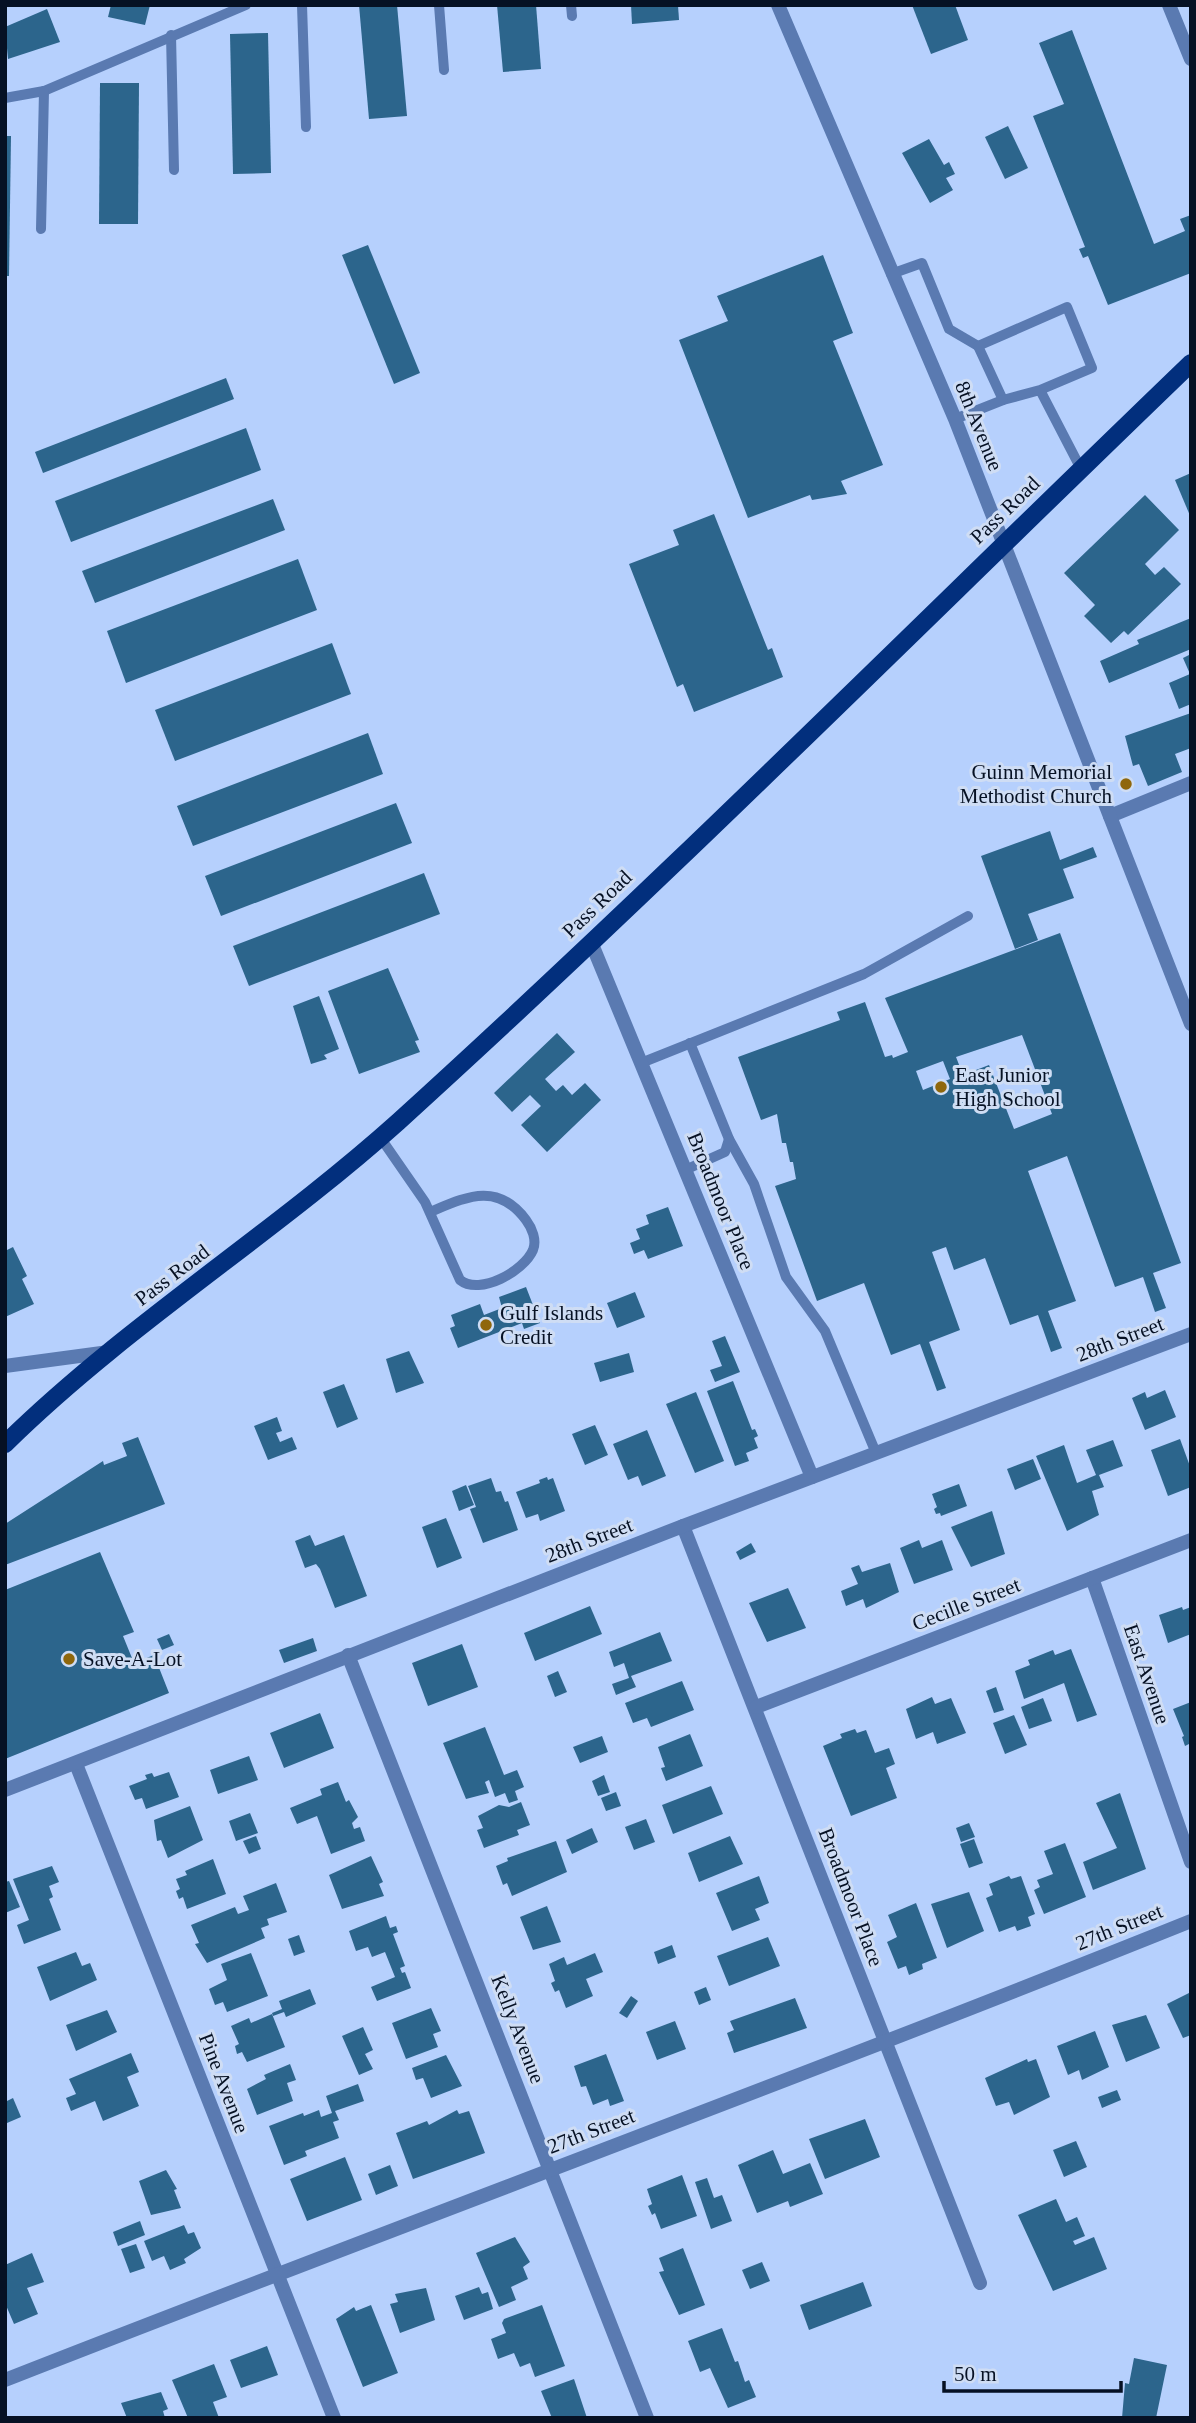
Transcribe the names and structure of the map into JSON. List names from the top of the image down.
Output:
{
  "streets": {
    "main road": ["Pass Road"],
    "street": [
      "8th Avenue",
      "Broadmoor Place",
      "28th Street",
      "Cecille Street",
      "East Avenue",
      "27th Street",
      "Kelly Avenue",
      "Pine Avenue"
    ]
  },
  "crossings": [
    ["8th Avenue", "Pass Road"],
    ["Pass Road", "Broadmoor Place"],
    ["Broadmoor Place", "28th Street"],
    ["Broadmoor Place", "Cecille Street"],
    ["Broadmoor Place", "27th Street"],
    ["28th Street", "Kelly Avenue"],
    ["28th Street", "Pine Avenue"],
    ["Cecille Street", "East Avenue"],
    ["27th Street", "Kelly Avenue"],
    ["27th Street", "Pine Avenue"]
  ],
  "places": [
    "Guinn Memorial Methodist Church",
    "East Junior High School",
    "Gulf Islands Credit",
    "Save-A-Lot"
  ],
  "scale_bar": "50 m"
}
